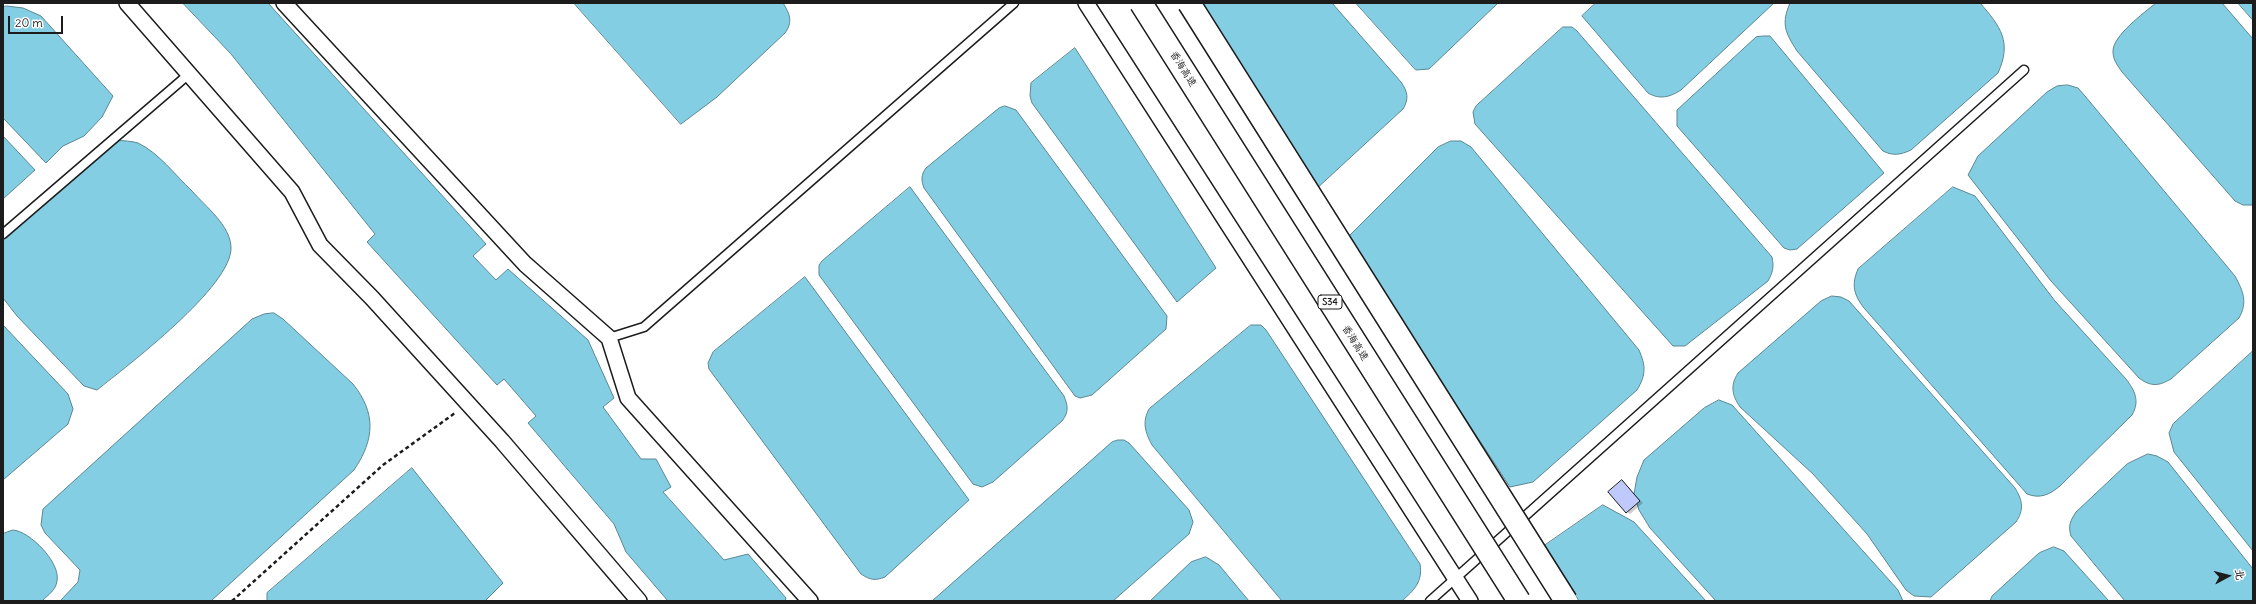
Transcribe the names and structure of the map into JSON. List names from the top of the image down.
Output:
{
  "streets": {
    "highway": ["香海高速", "S34"]
  },
  "scale_bar": "20 m",
  "north": "right"
}
